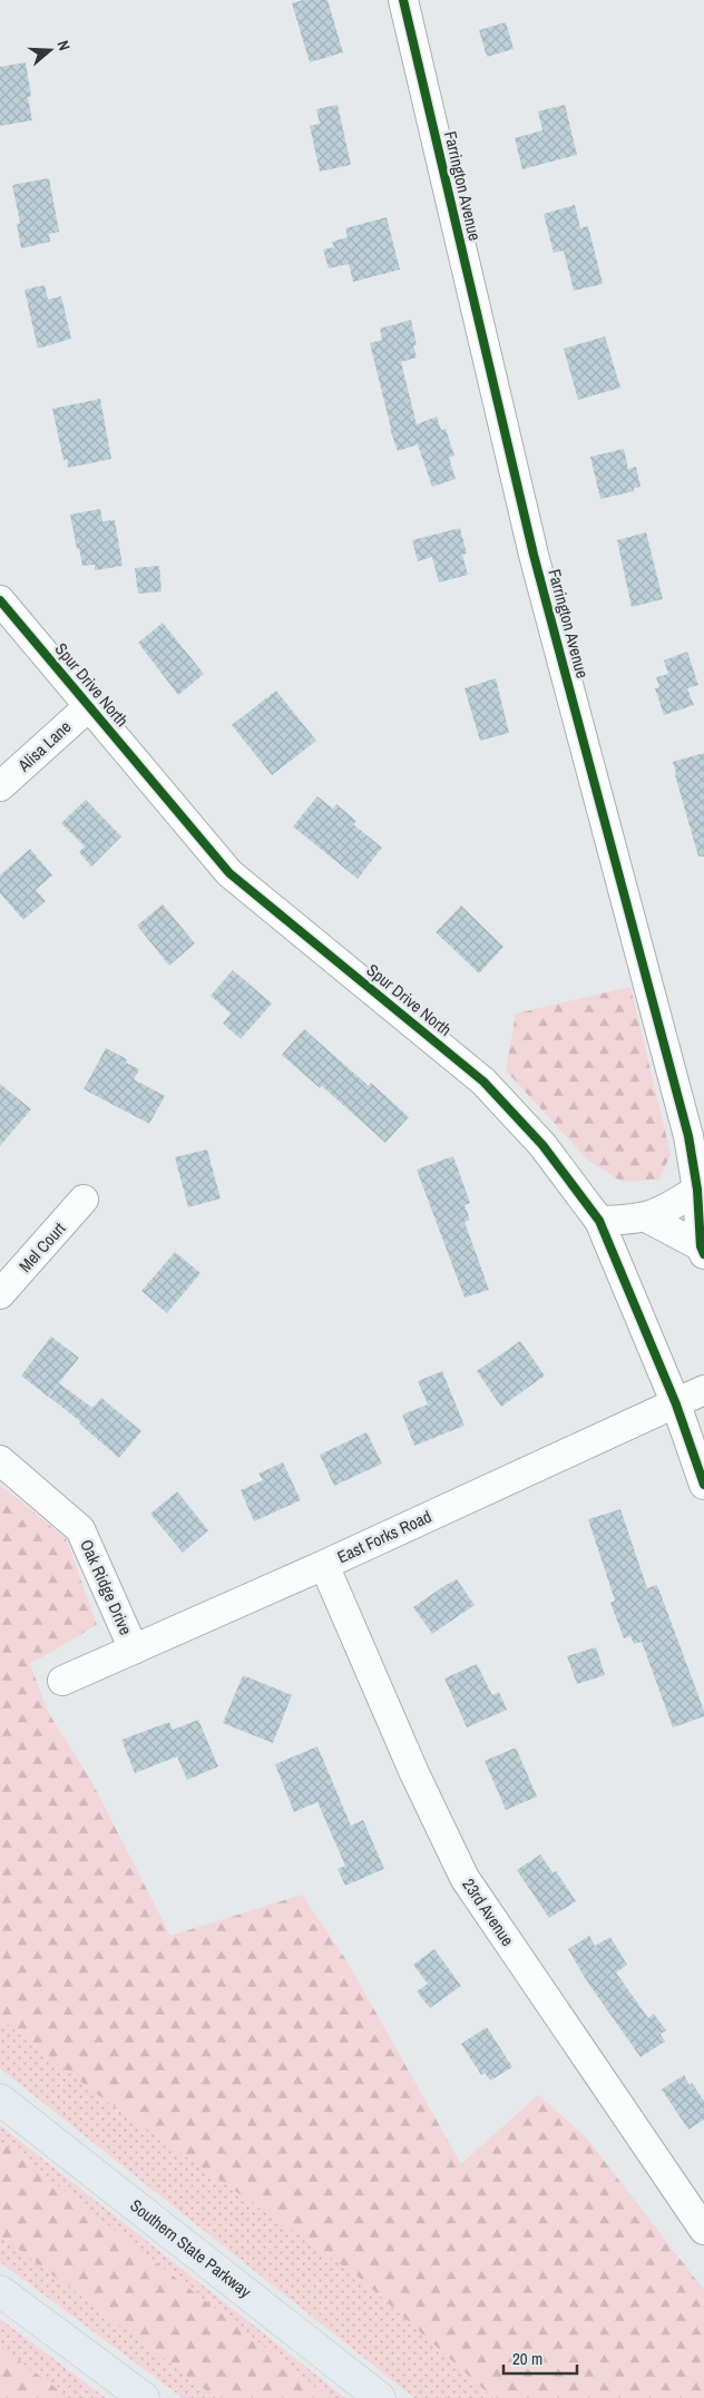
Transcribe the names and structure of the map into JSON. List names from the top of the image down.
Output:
{
  "streets": {
    "highway": ["Southern State Parkway"],
    "street": [
      "Farrington Avenue",
      "Spur Drive North",
      "Alisa Lane",
      "Mel Court",
      "East Forks Road",
      "Oak Ridge Drive",
      "23rd Avenue"
    ]
  },
  "crossings": [
    ["Spur Drive North", "Alisa Lane"],
    ["Spur Drive North", "East Forks Road"],
    ["East Forks Road", "Oak Ridge Drive"],
    ["East Forks Road", "23rd Avenue"]
  ],
  "scale_bar": "20 m",
  "north": "right"
}
